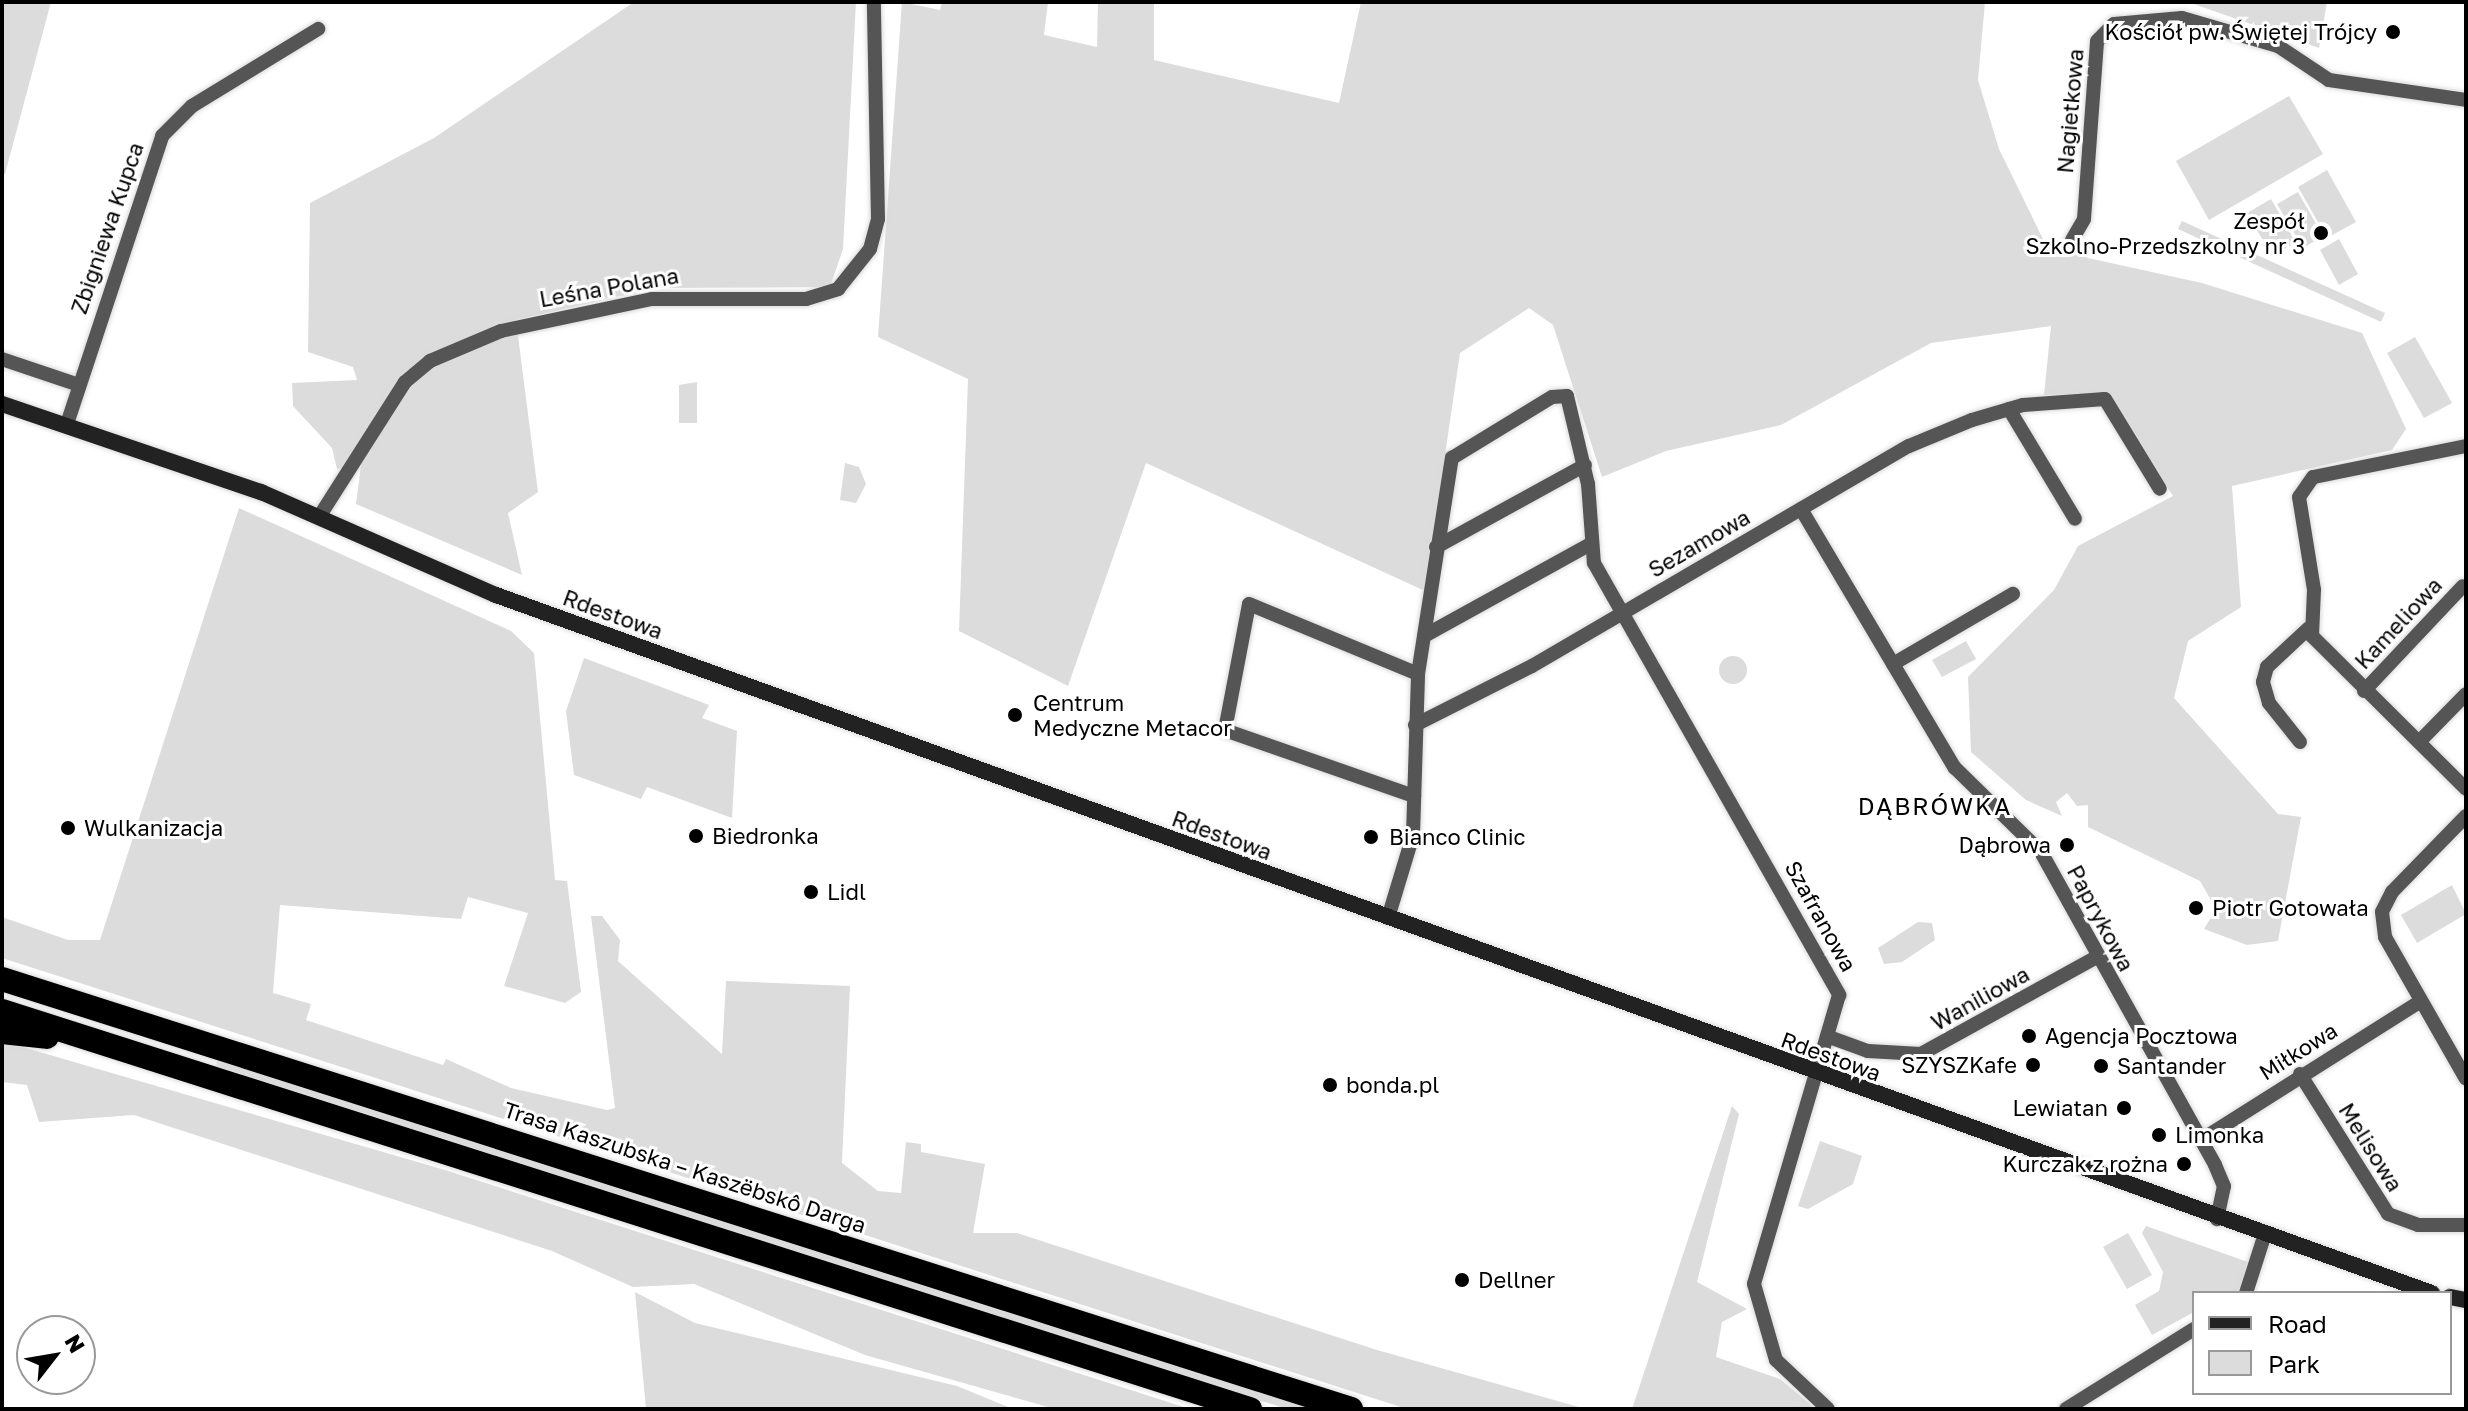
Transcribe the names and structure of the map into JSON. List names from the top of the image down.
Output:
{
  "streets": {
    "highway": ["Trasa Kaszubska – Kaszëbskô Darga"],
    "street": [
      "Nagietkowa",
      "Zbigniewa Kupca",
      "Leśna Polana",
      "Sezamowa",
      "Rdestowa",
      "Kameliowa",
      "Szafranowa",
      "Paprykowa",
      "Waniliowa",
      "Miłkowa",
      "Melisowa"
    ]
  },
  "crossings": [
    ["Zbigniewa Kupca", "Rdestowa"],
    ["Leśna Polana", "Rdestowa"],
    ["Sezamowa", "Szafranowa"],
    ["Sezamowa", "Paprykowa"],
    ["Rdestowa", "Szafranowa"],
    ["Rdestowa", "Paprykowa"],
    ["Szafranowa", "Waniliowa"],
    ["Paprykowa", "Waniliowa"],
    ["Paprykowa", "Miłkowa"],
    ["Miłkowa", "Melisowa"]
  ],
  "districts": ["DĄBRÓWKA"],
  "places": [
    "Kościół pw. Świętej Trójcy",
    "Zespół Szkolno-Przedszkolny nr 3",
    "Centrum Medyczne Metacor",
    "Wulkanizacja",
    "Biedronka",
    "Bianco Clinic",
    "Dąbrowa",
    "Lidl",
    "Piotr Gotowała",
    "Agencja Pocztowa",
    "SZYSZKafe",
    "Santander",
    "bonda.pl",
    "Lewiatan",
    "Limonka",
    "Kurczak z rożna",
    "Dellner"
  ],
  "legend": ["Road", "Park"],
  "north": "top right"
}
